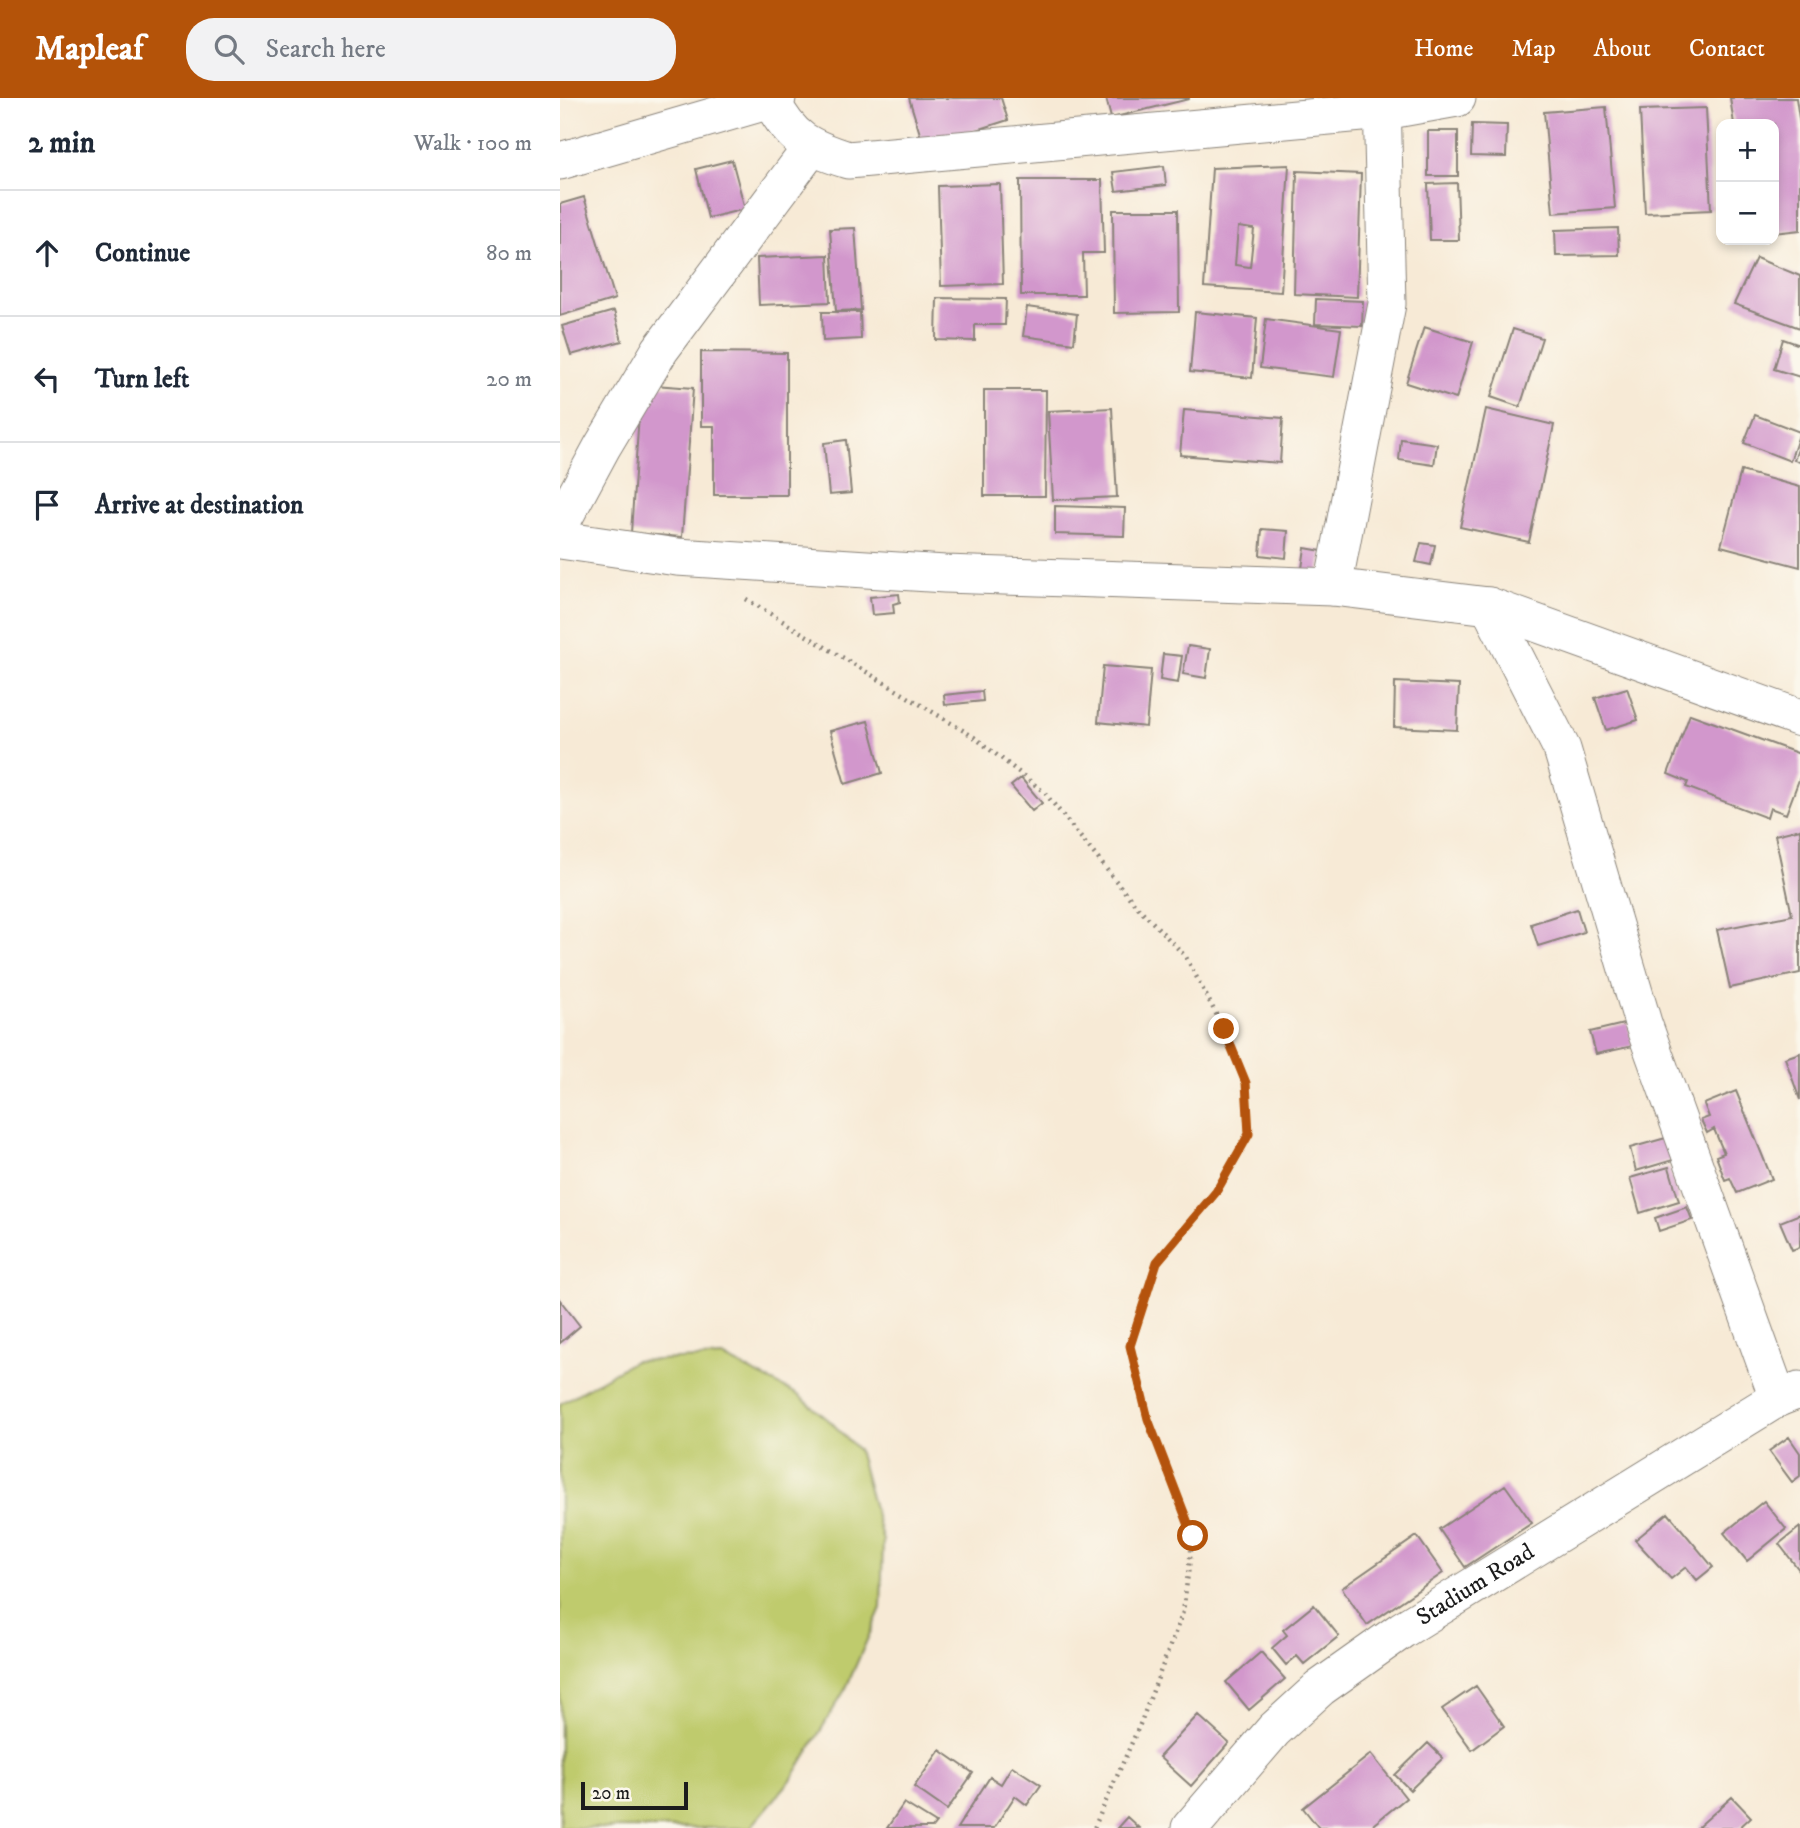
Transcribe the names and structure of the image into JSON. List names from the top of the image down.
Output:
{
  "streets": {
    "street": ["Stadium Road"]
  },
  "scale_bar": "20 m",
  "page": {
    "header": "Mapleaf",
    "search": "Search here",
    "nav": [
      "Home",
      "Map",
      "About",
      "Contact"
    ],
    "heading": ["2 min", "Walk · 100 m"],
    "map_buttons": ["+", "−"],
    "list": [
      ["Continue", "80 m"],
      ["Turn left", "20 m"],
      "Arrive at destination"
    ],
    "scale": "20 m"
  }
}
